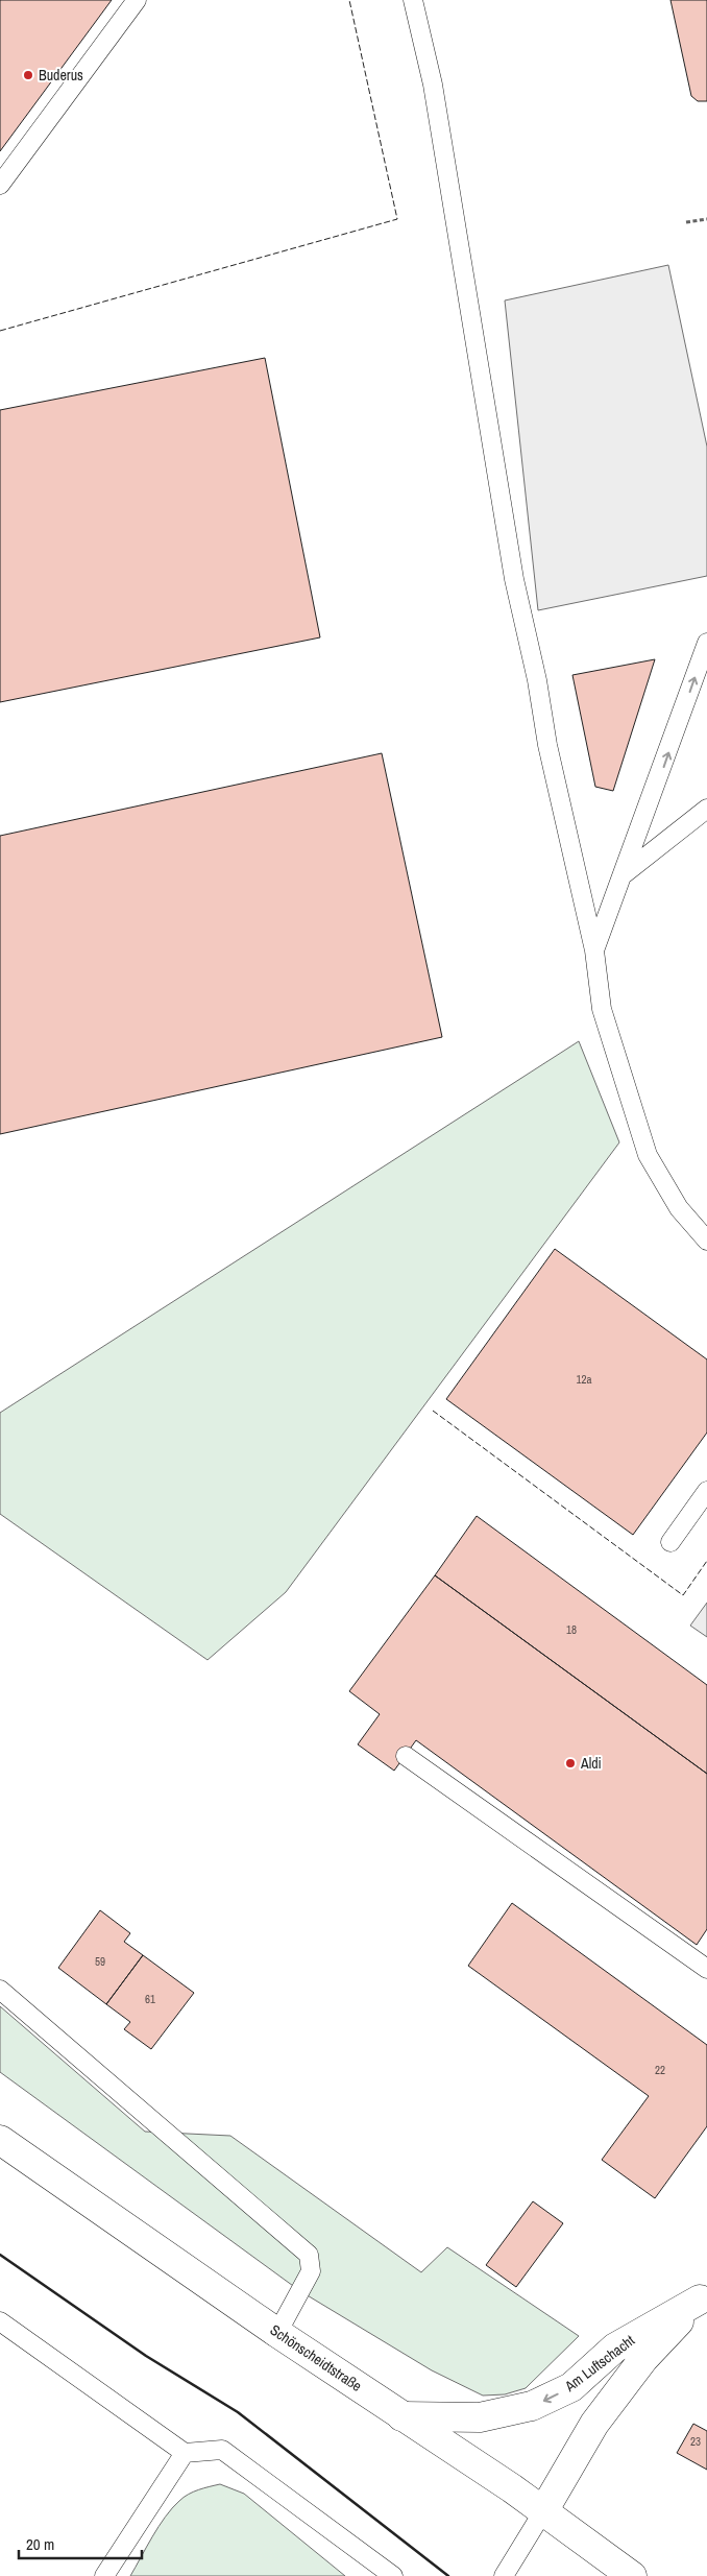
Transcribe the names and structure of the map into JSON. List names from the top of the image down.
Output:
{
  "streets": {
    "street": ["Schönscheidtstraße", "Am Luftschacht"]
  },
  "crossings": [
    ["Schönscheidtstraße", "Am Luftschacht"]
  ],
  "one_way": ["Am Luftschacht"],
  "places": ["Buderus", "Aldi"],
  "house_numbers": [
    "12a",
    "18",
    "59",
    "61",
    "22",
    "23"
  ],
  "scale_bar": "20 m"
}
